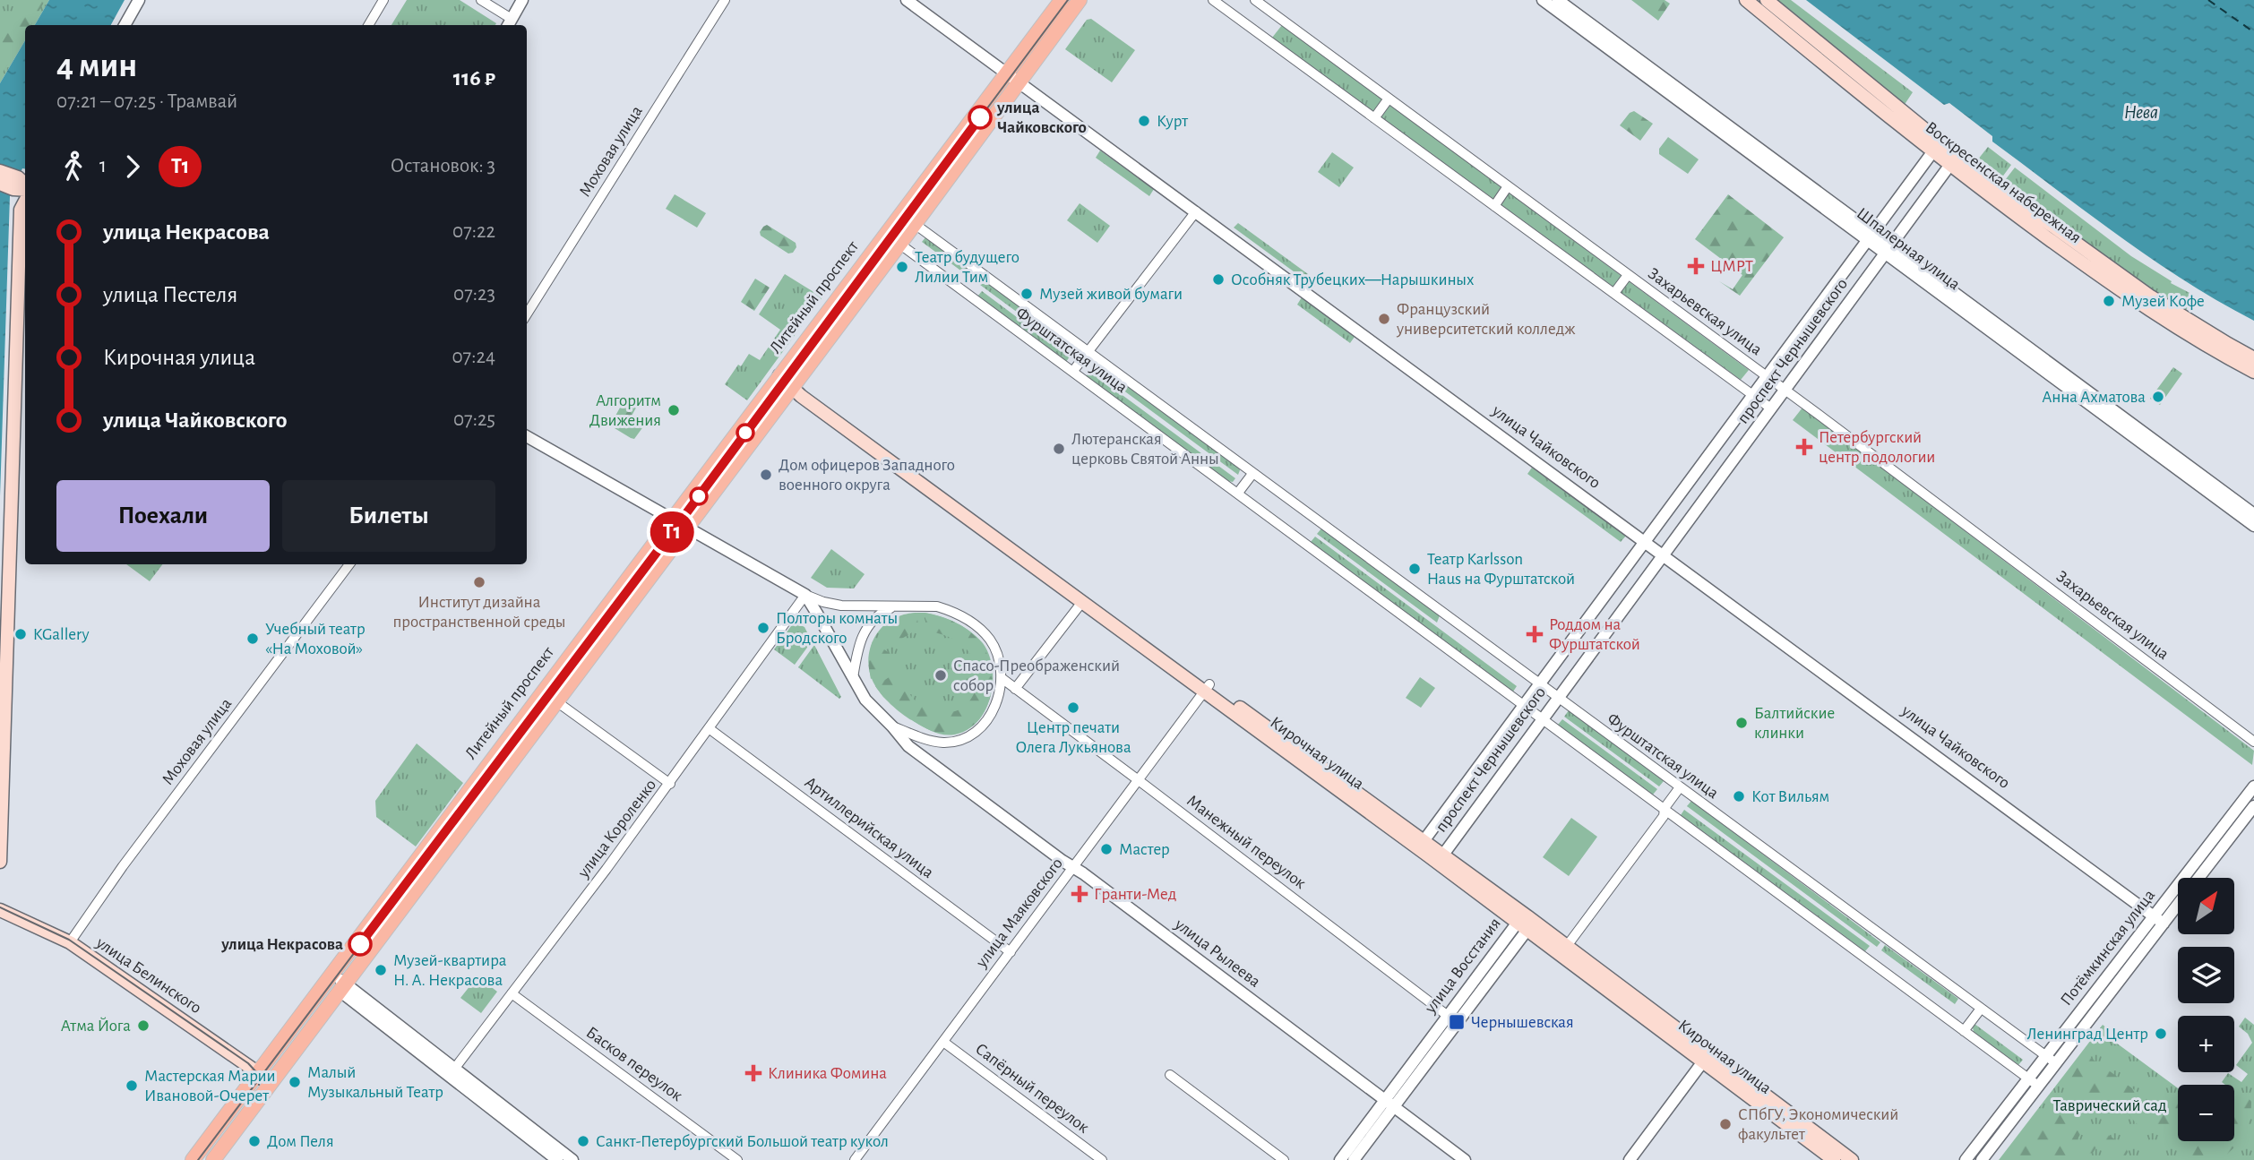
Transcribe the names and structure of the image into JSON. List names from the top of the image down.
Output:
{
  "streets": {
    "main road": [
      "Воскресенская набережная",
      "Литейный проспект",
      "Кирочная улица",
      "улица Белинского"
    ],
    "street": [
      "Моховая улица",
      "Шпалерная улица",
      "Захарьевская улица",
      "Фурштатская улица",
      "проспект Чернышевского",
      "улица Чайковского",
      "Артиллерийская улица",
      "улица Короленко",
      "Манежный переулок",
      "улица Маяковского",
      "Потёмкинская улица",
      "улица Рылеева",
      "улица Восстания",
      "Басков переулок",
      "Сапёрный переулок"
    ]
  },
  "crossings": [
    ["Моховая улица", "улица Белинского"],
    ["Воскресенская набережная", "проспект Чернышевского"],
    ["Шпалерная улица", "проспект Чернышевского"],
    ["Литейный проспект", "Фурштатская улица"],
    ["Литейный проспект", "улица Чайковского"],
    ["Литейный проспект", "Кирочная улица"],
    ["Литейный проспект", "улица Белинского"],
    ["Захарьевская улица", "проспект Чернышевского"],
    ["Фурштатская улица", "проспект Чернышевского"],
    ["Фурштатская улица", "Потёмкинская улица"],
    ["проспект Чернышевского", "улица Чайковского"],
    ["проспект Чернышевского", "Кирочная улица"],
    ["улица Чайковского", "Потёмкинская улица"],
    ["Кирочная улица", "улица Маяковского"],
    ["Кирочная улица", "улица Восстания"],
    ["Артиллерийская улица", "улица Короленко"],
    ["Артиллерийская улица", "улица Маяковского"],
    ["улица Короленко", "Басков переулок"],
    ["Манежный переулок", "улица Маяковского"],
    ["Манежный переулок", "улица Рылеева"],
    ["Манежный переулок", "улица Восстания"],
    ["улица Маяковского", "улица Рылеева"],
    ["улица Маяковского", "Сапёрный переулок"],
    ["улица Рылеева", "улица Восстания"]
  ],
  "water": ["Нева"],
  "parks": ["Таврический сад"],
  "places": {
    "other": [
      "улица Чайковского",
      "Курт",
      "Театр будущего Лилии Тим",
      "Особняк Трубецких—Нарышкиных",
      "Музей живой бумаги",
      "Музей Кофе",
      "Французский университетский колледж",
      "Анна Ахматова",
      "Алгоритм Движения",
      "Лютеранская церковь Святой Анны",
      "Дом офицеров Западного военного округа",
      "Театр Karlsson Haus на Фурштатской",
      "Институт дизайна пространственной среды",
      "Полторы комнаты Бродского",
      "KGallery",
      "Учебный театр «На Моховой»",
      "Спасо-Преображенский собор",
      "Центр печати Олега Лукьянова",
      "Балтийские клинки",
      "Кот Вильям",
      "Мастер",
      "улица Некрасова",
      "Музей-квартира Н. А. Некрасова",
      "Атма Йога",
      "Ленинград Центр",
      "Малый Музыкальный Театр",
      "Мастерская Марии Ивановой-Очерет",
      "СПбГУ, Экономический факультет",
      "Дом Пеля",
      "Санкт-Петербургский Большой театр кукол"
    ],
    "health": [
      "ЦМРТ",
      "Петербургский центр подологии",
      "Роддом на Фурштатской",
      "Гранти-Мед",
      "Клиника Фомина"
    ],
    "transit": ["Чернышевская"]
  },
  "lines": ["tram line Т1"],
  "north": "top right",
  "page": {
    "on_map": "Т1",
    "heading": ["4 мин", "07:21 – 07:25 · Трамвай", "116 ₽"],
    "legs": ["1", "Т1", "Остановок: 3"],
    "list": [
      {
        "name": "улица Некрасова",
        "value": "07:22"
      },
      {
        "name": "улица Пестеля",
        "value": "07:23"
      },
      {
        "name": "Кирочная улица",
        "value": "07:24"
      },
      {
        "name": "улица Чайковского",
        "value": "07:25"
      }
    ],
    "buttons": ["Поехали", "Билеты"],
    "map_buttons": ["+", "−"]
  }
}
